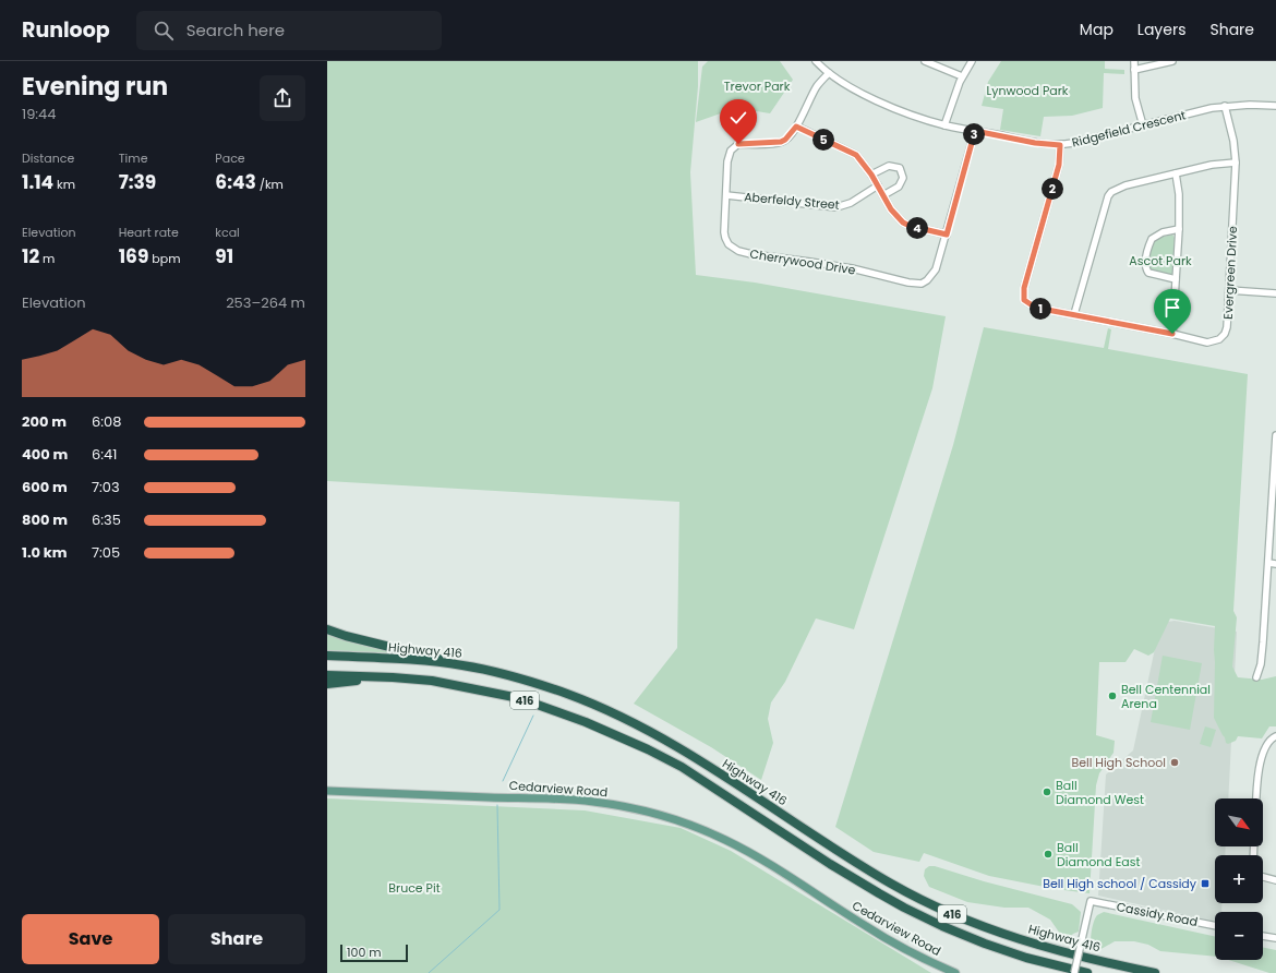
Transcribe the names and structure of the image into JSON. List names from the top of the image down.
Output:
{
  "streets": {
    "highway": ["Highway 416", "416"],
    "main road": ["Cedarview Road"],
    "street": [
      "Ridgefield Crescent",
      "Aberfeldy Street",
      "Cherrywood Drive",
      "Evergreen Drive",
      "Cassidy Road"
    ]
  },
  "crossings": [
    ["Ridgefield Crescent", "Cherrywood Drive"],
    ["Ridgefield Crescent", "Evergreen Drive"],
    ["Aberfeldy Street", "Cherrywood Drive"]
  ],
  "parks": [
    "Trevor Park",
    "Lynwood Park",
    "Ascot Park",
    "Bruce Pit"
  ],
  "places": {
    "other": [
      "Bell Centennial Arena",
      "Bell High School",
      "Ball Diamond West",
      "Ball Diamond East"
    ],
    "transit": ["Bell High school / Cassidy"]
  },
  "scale_bar": "100 m",
  "north": "bottom right",
  "page": {
    "header": "Runloop",
    "search": "Search here",
    "nav": ["Map", "Layers", "Share"],
    "heading": ["Evening run", "19:44"],
    "pins": [
      "3",
      "5",
      "2",
      "4",
      "1"
    ],
    "stats": [
      ["Distance", "1.14 km"],
      ["Time", "7:39"],
      ["Pace", "6:43 /km"],
      ["Elevation", "12 m"],
      ["Heart rate", "169 bpm"],
      ["kcal", "91"]
    ],
    "chart": ["Elevation", "253–264 m"],
    "list": [
      {
        "name": "200 m",
        "note": "6:08"
      },
      {
        "name": "400 m",
        "note": "6:41"
      },
      {
        "name": "600 m",
        "note": "7:03"
      },
      {
        "name": "800 m",
        "note": "6:35"
      },
      {
        "name": "1.0 km",
        "note": "7:05"
      }
    ],
    "map_buttons": ["+", "−"],
    "buttons": ["Save", "Share"],
    "scale": "100 m"
  }
}
